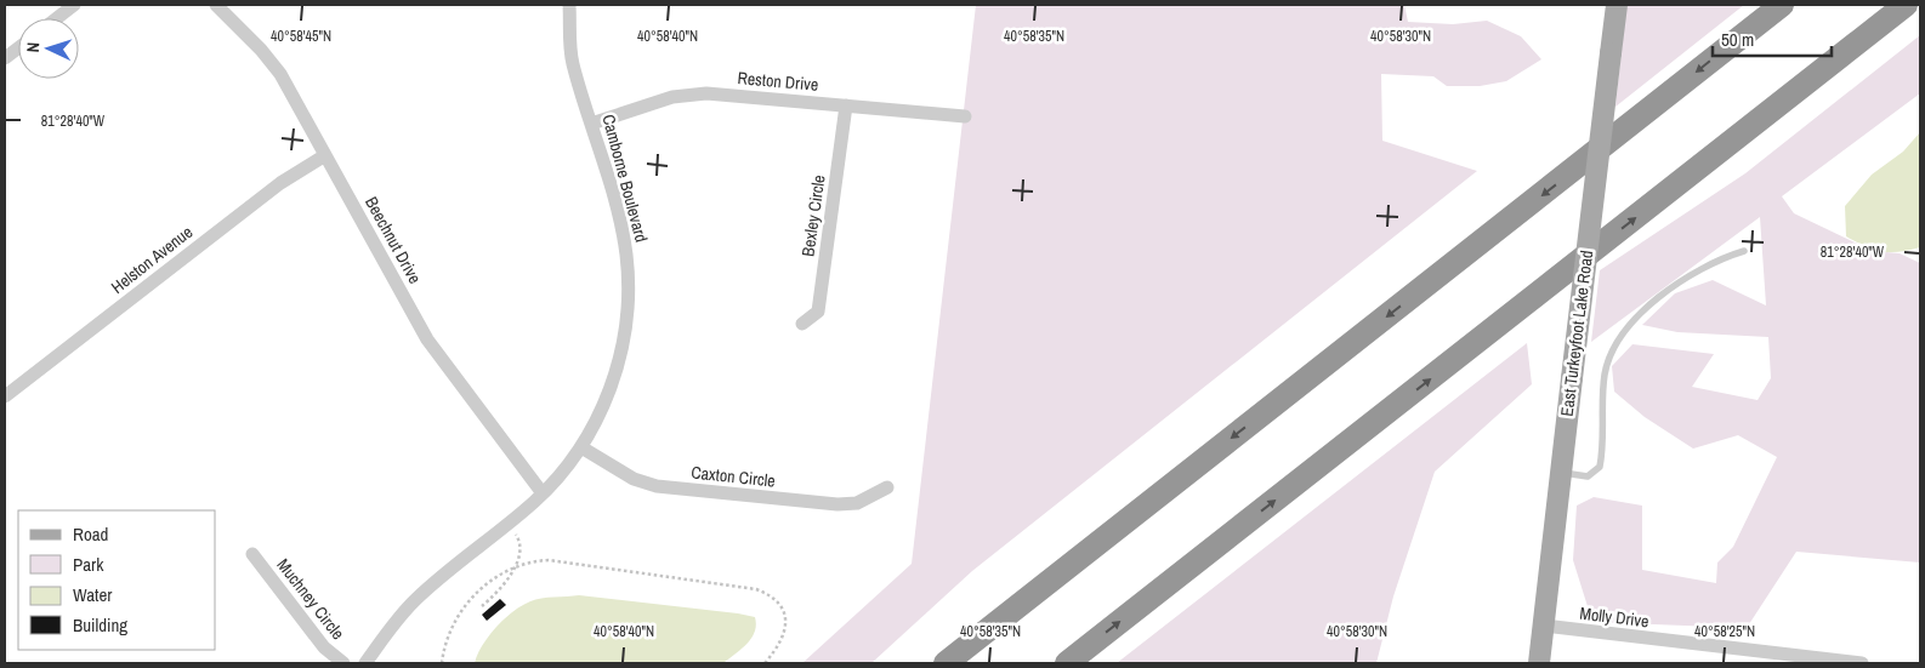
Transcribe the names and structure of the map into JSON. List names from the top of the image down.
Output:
{
  "streets": {
    "main road": ["East Turkeyfoot Lake Road"],
    "street": [
      "Reston Drive",
      "Camborne Boulevard",
      "Bexley Circle",
      "Beechnut Drive",
      "Helston Avenue",
      "Caxton Circle",
      "Muchney Circle",
      "Molly Drive"
    ]
  },
  "crossings": [
    ["Reston Drive", "Camborne Boulevard"],
    ["Reston Drive", "Bexley Circle"],
    ["Camborne Boulevard", "Beechnut Drive"],
    ["Camborne Boulevard", "Caxton Circle"],
    ["Beechnut Drive", "Helston Avenue"],
    ["East Turkeyfoot Lake Road", "Molly Drive"]
  ],
  "legend": [
    "Road",
    "Park",
    "Water",
    "Building"
  ],
  "scale_bar": "50 m",
  "north": "left",
  "coordinates": [
    "40°58'45\"N",
    "40°58'40\"N",
    "40°58'35\"N",
    "40°58'30\"N",
    "81°28'40\"W",
    "40°58'25\"N"
  ]
}
